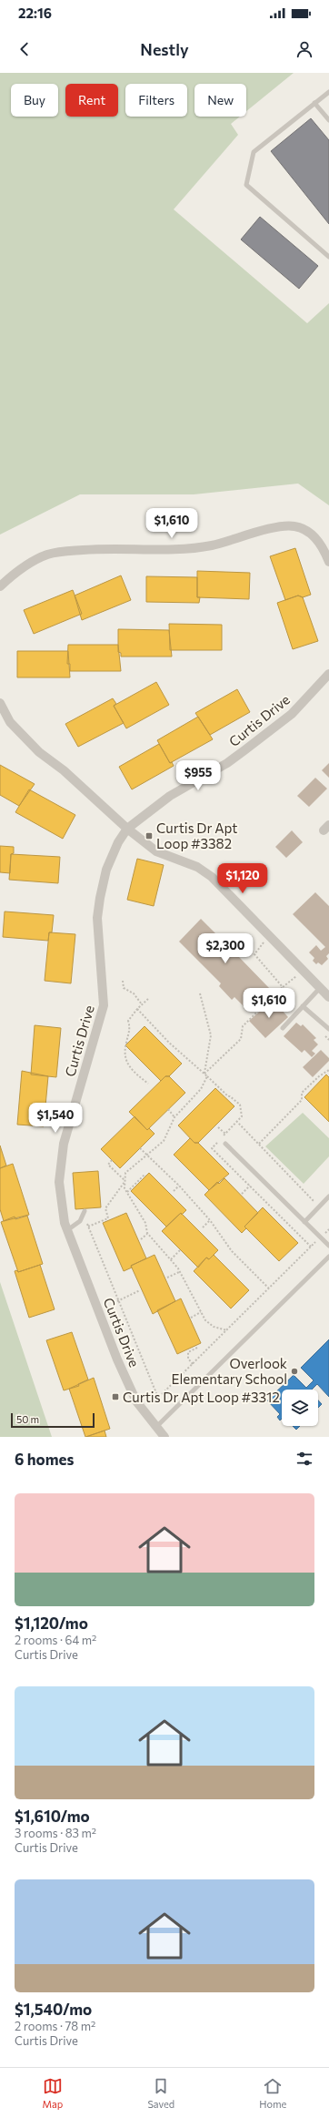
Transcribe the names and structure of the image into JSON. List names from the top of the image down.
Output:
{
  "streets": {
    "street": ["Curtis Drive"]
  },
  "places": {
    "transit": ["Curtis Dr Apt Loop #3382", "Curtis Dr Apt Loop #3312"],
    "other": ["Overlook Elementary School"]
  },
  "scale_bar": "50 m",
  "page": {
    "status": "22:16",
    "header": "Nestly",
    "chip": [
      "Buy",
      "Rent",
      "Filters",
      "New"
    ],
    "price": [
      "$1,610",
      "$955",
      "$1,120",
      "$2,300",
      "$1,610",
      "$1,540"
    ],
    "scale": "50 m",
    "heading": "6 homes",
    "list": [
      {
        "name": "$1,120/mo",
        "note": "2 rooms · 64 m² · Curtis Drive"
      },
      {
        "name": "$1,610/mo",
        "note": "3 rooms · 83 m² · Curtis Drive"
      },
      {
        "name": "$1,540/mo",
        "note": "2 rooms · 78 m² · Curtis Drive"
      }
    ],
    "tabs": ["Map", "Saved", "Home"]
  }
}
